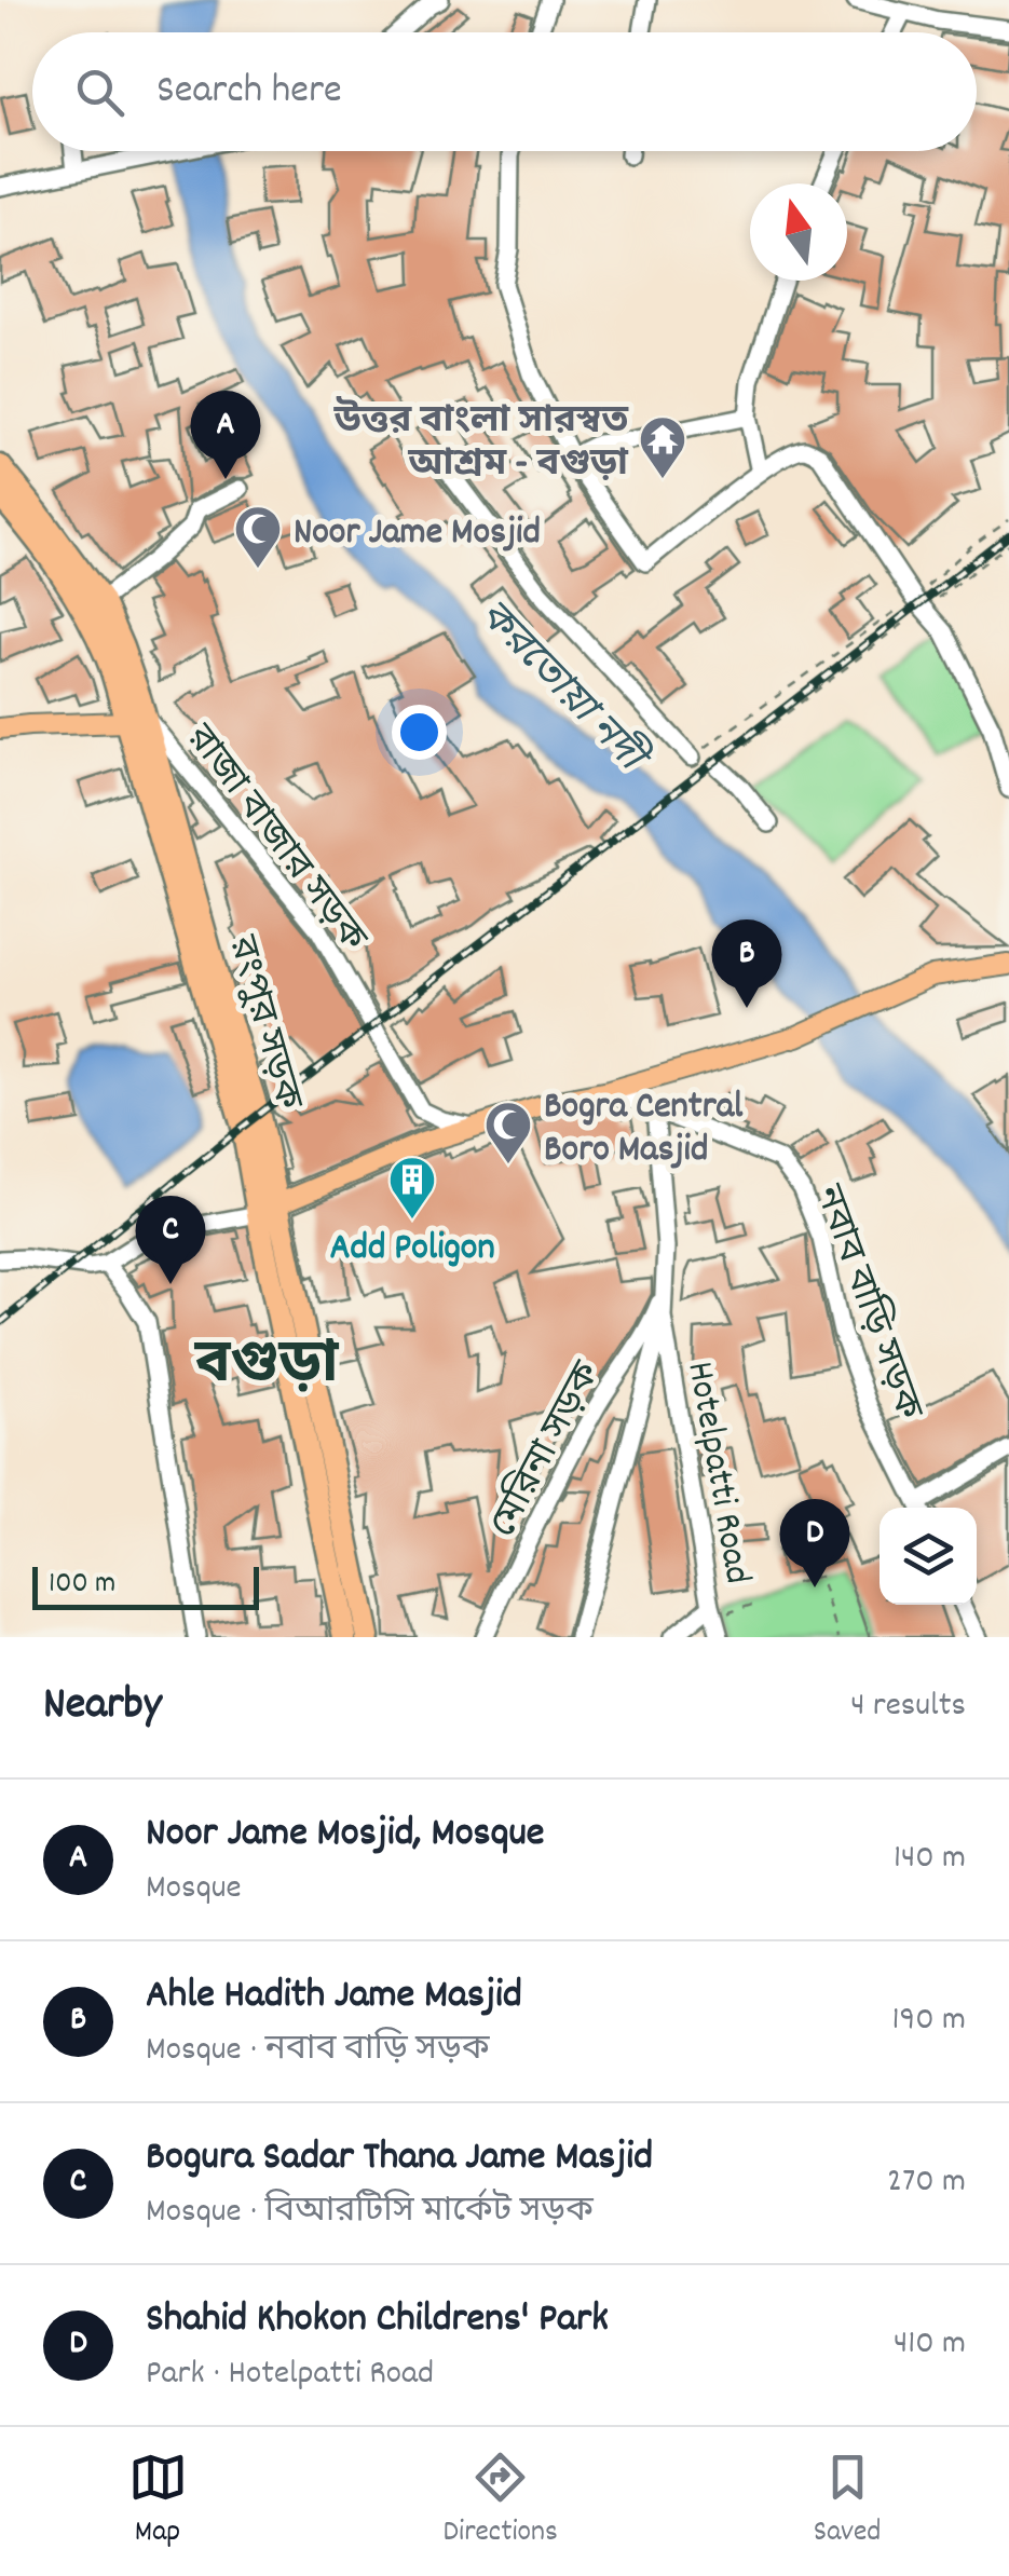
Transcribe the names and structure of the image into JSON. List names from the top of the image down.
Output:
{
  "streets": {
    "highway": ["রংপুর সড়ক"],
    "street": [
      "রাজা বাজার সড়ক",
      "নবাব বাড়ি সড়ক",
      "মেরিনা সড়ক",
      "Hotelpatti Road"
    ]
  },
  "crossings": [
    ["রাজা বাজার সড়ক", "রংপুর সড়ক"]
  ],
  "districts": ["বগুড়া"],
  "water": ["করতোয়া নদী"],
  "places": {
    "temple": ["উত্তর বাংলা সারস্বত আশ্রম - বগুড়া"],
    "mosque": ["Noor Jame Mosjid", "Bogra Central Boro Masjid"],
    "building": ["Add Poligon"]
  },
  "scale_bar": "100 m",
  "north": "top",
  "page": {
    "search": "Search here",
    "pins": [
      "A",
      "B",
      "C",
      "D"
    ],
    "scale": "100 m",
    "heading": ["Nearby", "4 results"],
    "list": [
      {
        "mark": "A",
        "name": "Noor Jame Mosjid, Mosque",
        "note": "Mosque",
        "value": "140 m"
      },
      {
        "mark": "B",
        "name": "Ahle Hadith Jame Masjid",
        "note": "Mosque · নবাব বাড়ি সড়ক",
        "value": "190 m"
      },
      {
        "mark": "C",
        "name": "Bogura Sadar Thana Jame Masjid",
        "note": "Mosque · বিআরটিসি মার্কেট সড়ক",
        "value": "270 m"
      },
      {
        "mark": "D",
        "name": "Shahid Khokon Childrens' Park",
        "note": "Park · Hotelpatti Road",
        "value": "410 m"
      }
    ],
    "nav": ["Map", "Directions", "Saved"]
  }
}
